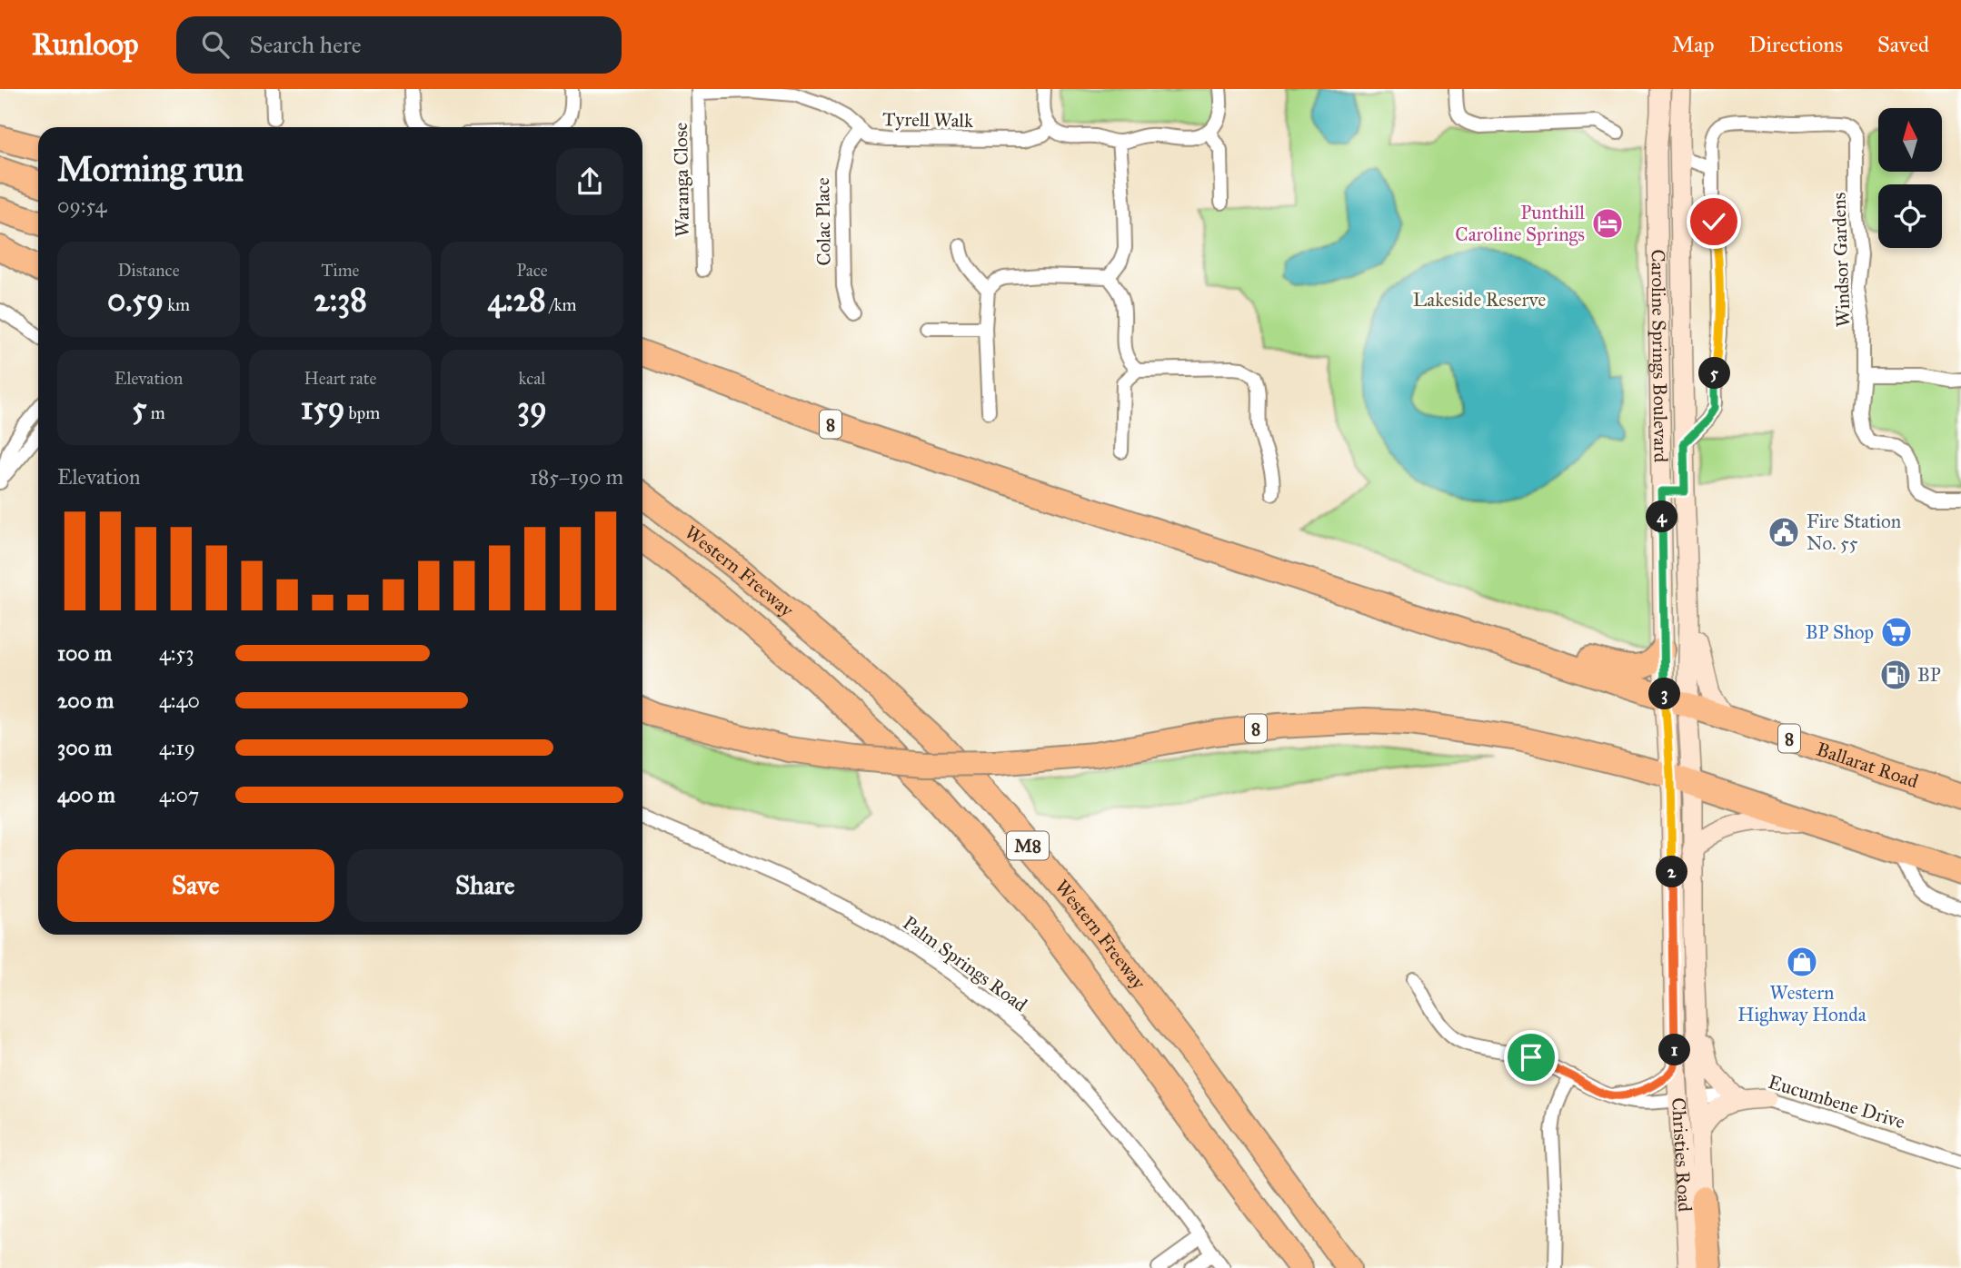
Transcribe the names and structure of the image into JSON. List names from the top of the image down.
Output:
{
  "streets": {
    "highway": [
      "8",
      "Western Freeway",
      "Ballarat Road",
      "M8"
    ],
    "main road": ["Caroline Springs Boulevard", "Christies Road"],
    "street": [
      "Tyrell Walk",
      "Waranga Close",
      "Colac Place",
      "Windsor Gardens",
      "Palm Springs Road",
      "Eucumbene Drive"
    ]
  },
  "crossings": [
    ["Tyrell Walk", "Waranga Close"],
    ["Tyrell Walk", "Colac Place"],
    ["Windsor Gardens", "Caroline Springs Boulevard"],
    ["Caroline Springs Boulevard", "8"],
    ["Caroline Springs Boulevard", "Ballarat Road"],
    ["Caroline Springs Boulevard", "Christies Road"],
    ["8", "Ballarat Road"],
    ["8", "Christies Road"],
    ["Eucumbene Drive", "Christies Road"]
  ],
  "parks": ["Lakeside Reserve"],
  "places": {
    "hotel": ["Punthill Caroline Springs"],
    "public building": ["Fire Station No. 55"],
    "supermarket": ["BP Shop"],
    "fuel station": ["BP"],
    "shop": ["Western Highway Honda"]
  },
  "north": "top",
  "page": {
    "header": "Runloop",
    "search": "Search here",
    "nav": ["Map", "Directions", "Saved"],
    "heading": ["Morning run", "09:54"],
    "stats": [
      ["Distance", "0.59 km"],
      ["Time", "2:38"],
      ["Pace", "4:28 /km"],
      ["Elevation", "5 m"],
      ["Heart rate", "159 bpm"],
      ["kcal", "39"]
    ],
    "pins": [
      "5",
      "4",
      "3",
      "2",
      "1"
    ],
    "chart": ["Elevation", "185–190 m"],
    "list": [
      {
        "name": "100 m",
        "note": "4:53"
      },
      {
        "name": "200 m",
        "note": "4:40"
      },
      {
        "name": "300 m",
        "note": "4:19"
      },
      {
        "name": "400 m",
        "note": "4:07"
      }
    ],
    "buttons": ["Save", "Share"]
  }
}
